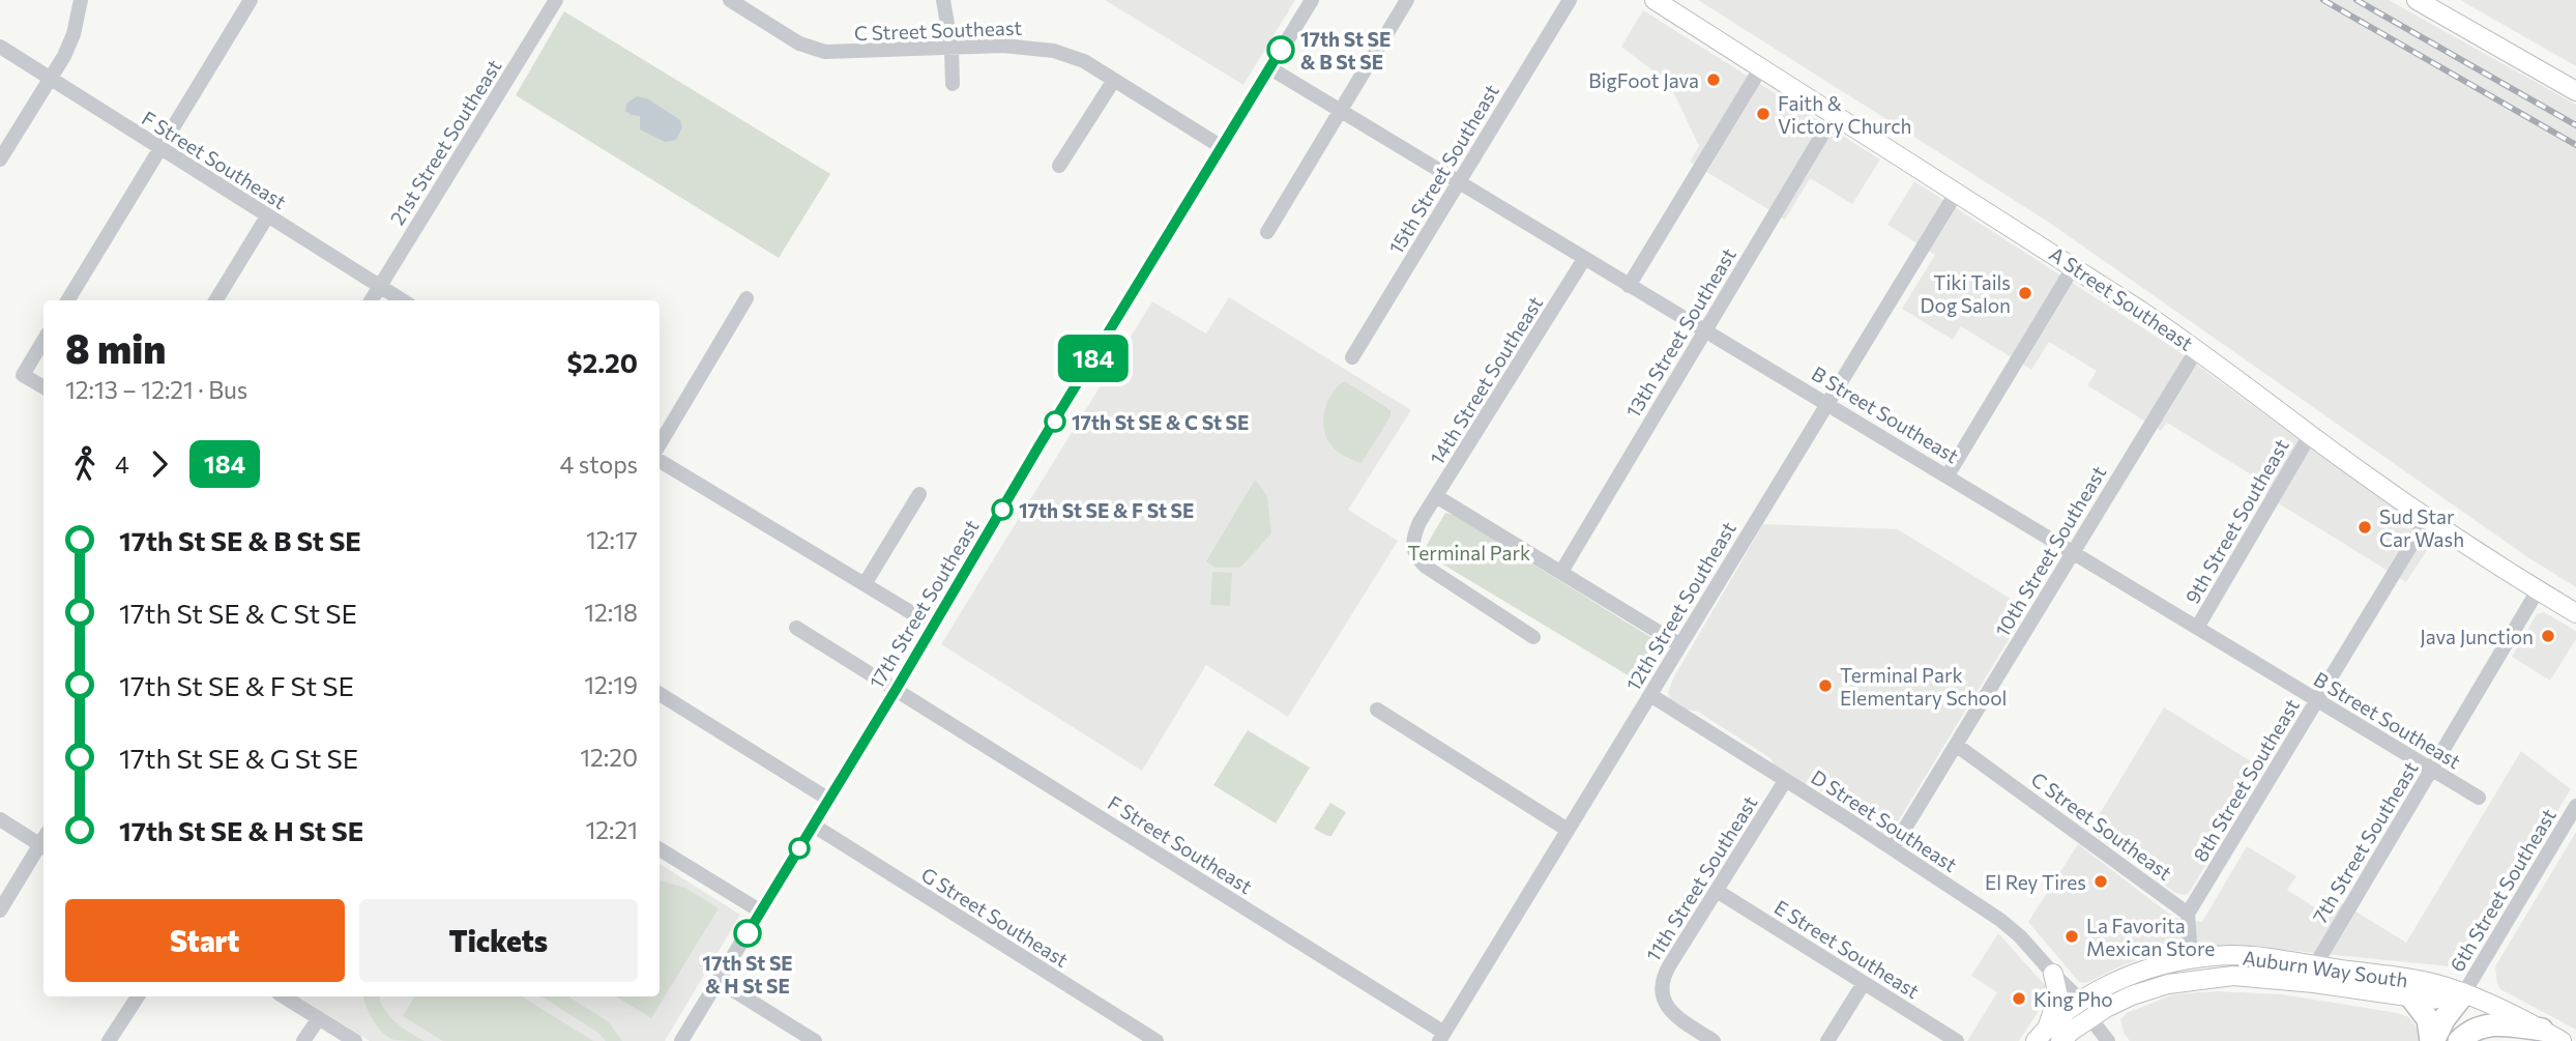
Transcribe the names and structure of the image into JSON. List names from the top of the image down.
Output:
{
  "streets": {
    "main road": ["A Street Southeast", "Auburn Way South"],
    "street": [
      "C Street Southeast",
      "21st Street Southeast",
      "F Street Southeast",
      "15th Street Southeast",
      "13th Street Southeast",
      "14th Street Southeast",
      "B Street Southeast",
      "9th Street Southeast",
      "10th Street Southeast",
      "17th Street Southeast",
      "12th Street Southeast",
      "8th Street Southeast",
      "D Street Southeast",
      "7th Street Southeast",
      "11th Street Southeast",
      "6th Street Southeast",
      "G Street Southeast",
      "E Street Southeast"
    ]
  },
  "crossings": [
    ["C Street Southeast", "10th Street Southeast"],
    ["C Street Southeast", "17th Street Southeast"],
    ["C Street Southeast", "8th Street Southeast"],
    ["21st Street Southeast", "F Street Southeast"],
    ["F Street Southeast", "17th Street Southeast"],
    ["F Street Southeast", "12th Street Southeast"],
    ["15th Street Southeast", "B Street Southeast"],
    ["A Street Southeast", "13th Street Southeast"],
    ["A Street Southeast", "9th Street Southeast"],
    ["A Street Southeast", "10th Street Southeast"],
    ["A Street Southeast", "12th Street Southeast"],
    ["A Street Southeast", "8th Street Southeast"],
    ["A Street Southeast", "7th Street Southeast"],
    ["13th Street Southeast", "B Street Southeast"],
    ["14th Street Southeast", "B Street Southeast"],
    ["B Street Southeast", "9th Street Southeast"],
    ["B Street Southeast", "10th Street Southeast"],
    ["B Street Southeast", "17th Street Southeast"],
    ["B Street Southeast", "12th Street Southeast"],
    ["B Street Southeast", "8th Street Southeast"],
    ["B Street Southeast", "7th Street Southeast"],
    ["10th Street Southeast", "D Street Southeast"],
    ["17th Street Southeast", "G Street Southeast"],
    ["12th Street Southeast", "D Street Southeast"],
    ["D Street Southeast", "11th Street Southeast"],
    ["D Street Southeast", "Auburn Way South"],
    ["7th Street Southeast", "Auburn Way South"],
    ["11th Street Southeast", "E Street Southeast"],
    ["6th Street Southeast", "Auburn Way South"]
  ],
  "parks": ["Terminal Park"],
  "places": [
    "17th St SE & B St SE",
    "BigFoot Java",
    "Faith & Victory Church",
    "Tiki Tails Dog Salon",
    "17th St SE & C St SE",
    "17th St SE & F St SE",
    "Sud Star Car Wash",
    "Java Junction",
    "Terminal Park Elementary School",
    "El Rey Tires",
    "17th St SE & H St SE",
    "La Favorita Mexican Store",
    "King Pho"
  ],
  "lines": ["bus line 184"],
  "page": {
    "on_map": "184",
    "heading": ["8 min", "12:13 – 12:21 · Bus", "$2.20"],
    "legs": ["4", "184", "4 stops"],
    "list": [
      {
        "name": "17th St SE & B St SE",
        "value": "12:17"
      },
      {
        "name": "17th St SE & C St SE",
        "value": "12:18"
      },
      {
        "name": "17th St SE & F St SE",
        "value": "12:19"
      },
      {
        "name": "17th St SE & G St SE",
        "value": "12:20"
      },
      {
        "name": "17th St SE & H St SE",
        "value": "12:21"
      }
    ],
    "buttons": ["Start", "Tickets"]
  }
}
